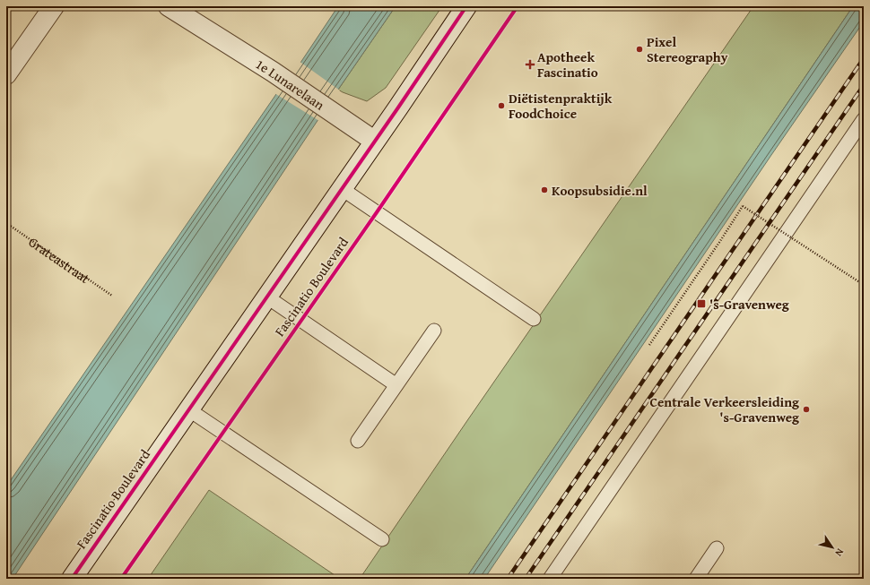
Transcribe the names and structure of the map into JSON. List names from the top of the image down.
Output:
{
  "streets": {
    "street": ["1e Lunarelaan", "Fascinatio Boulevard"],
    "path": ["Grateastraat"]
  },
  "crossings": [
    ["1e Lunarelaan", "Fascinatio Boulevard"]
  ],
  "places": {
    "other": [
      "Pixel Stereography",
      "Diëtistenpraktijk FoodChoice",
      "Koopsubsidie.nl",
      "Centrale Verkeersleiding 's-Gravenweg"
    ],
    "health": ["Apotheek Fascinatio"],
    "transit": ["'s-Gravenweg"]
  },
  "north": "bottom right"
}
